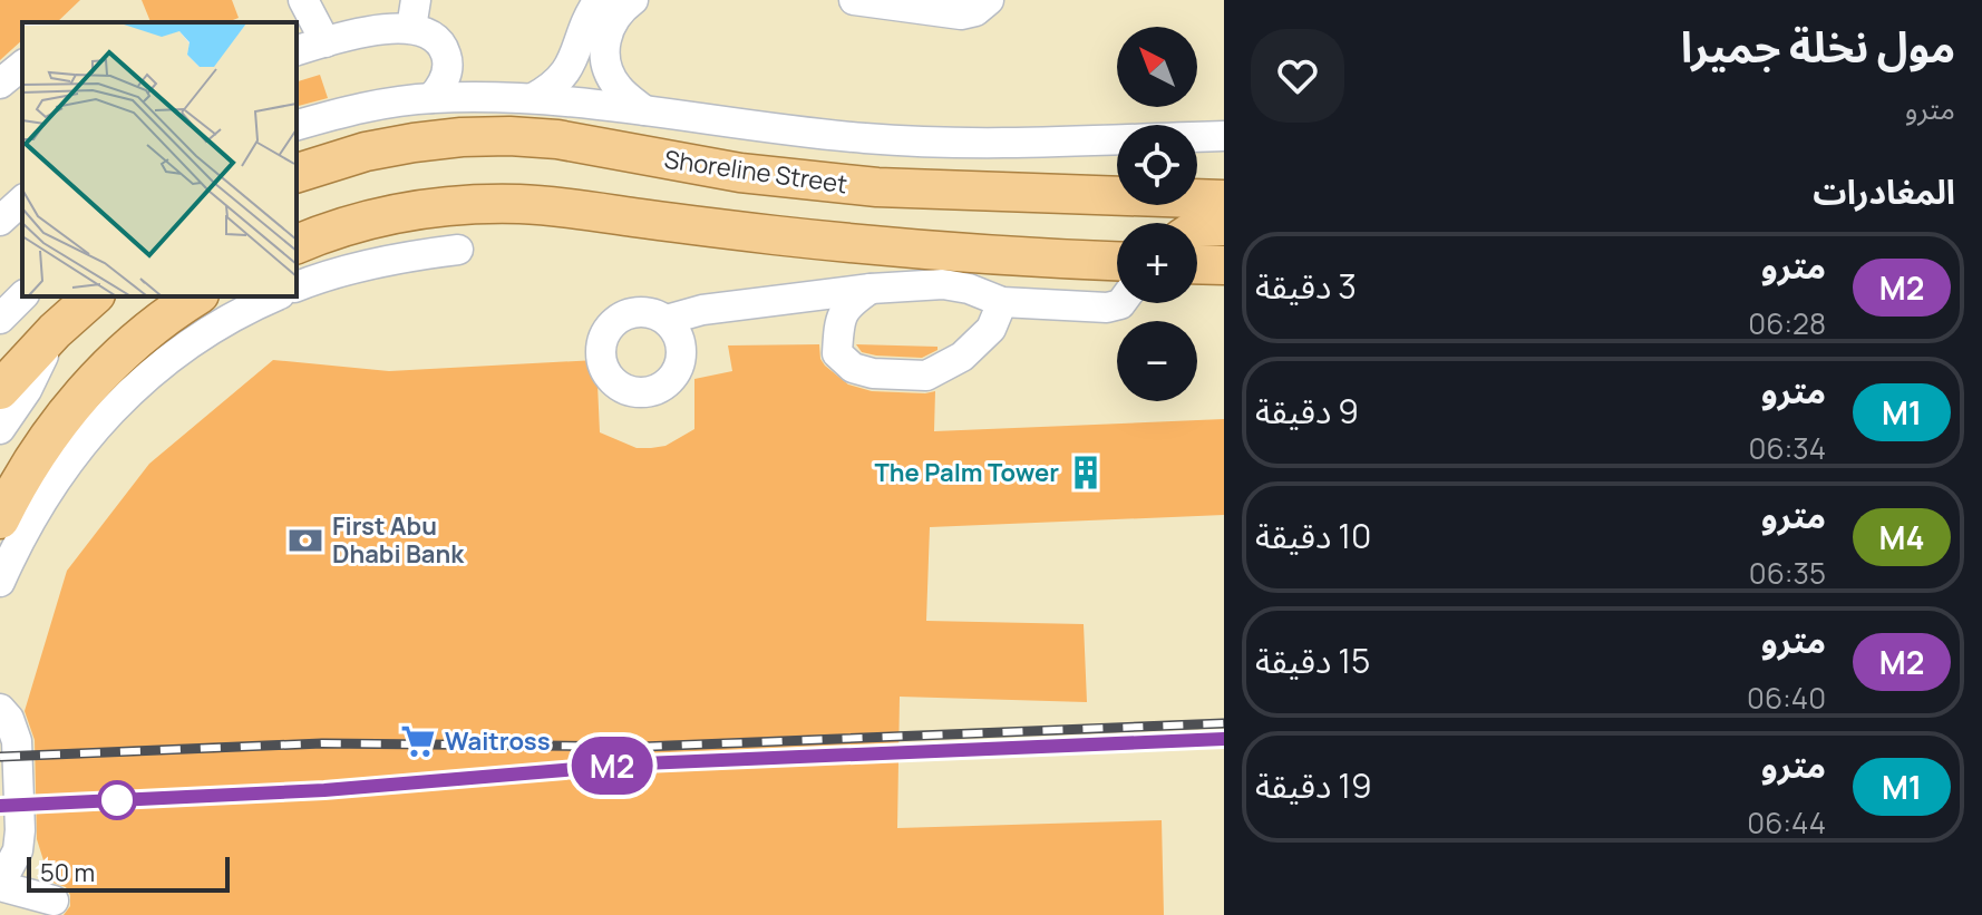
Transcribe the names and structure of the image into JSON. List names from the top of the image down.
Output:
{
  "streets": {
    "main road": ["Shoreline Street"]
  },
  "places": {
    "building": ["The Palm Tower"],
    "bank": ["First Abu Dhabi Bank"],
    "supermarket": ["Waitross"]
  },
  "lines": ["metro line M2"],
  "scale_bar": "50 m",
  "north": "top left",
  "page": {
    "heading": [
      ["مول نخلة جميرا", "مترو"],
      "المغادرات"
    ],
    "on_map": "M2",
    "map_buttons": ["+", "−"],
    "list": [
      {
        "mark": "M2",
        "name": "مترو",
        "note": "06:28",
        "value": "3 دقيقة"
      },
      {
        "mark": "M1",
        "name": "مترو",
        "note": "06:34",
        "value": "9 دقيقة"
      },
      {
        "mark": "M4",
        "name": "مترو",
        "note": "06:35",
        "value": "10 دقيقة"
      },
      {
        "mark": "M2",
        "name": "مترو",
        "note": "06:40",
        "value": "15 دقيقة"
      },
      {
        "mark": "M1",
        "name": "مترو",
        "note": "06:44",
        "value": "19 دقيقة"
      }
    ],
    "scale": "50 m"
  }
}
